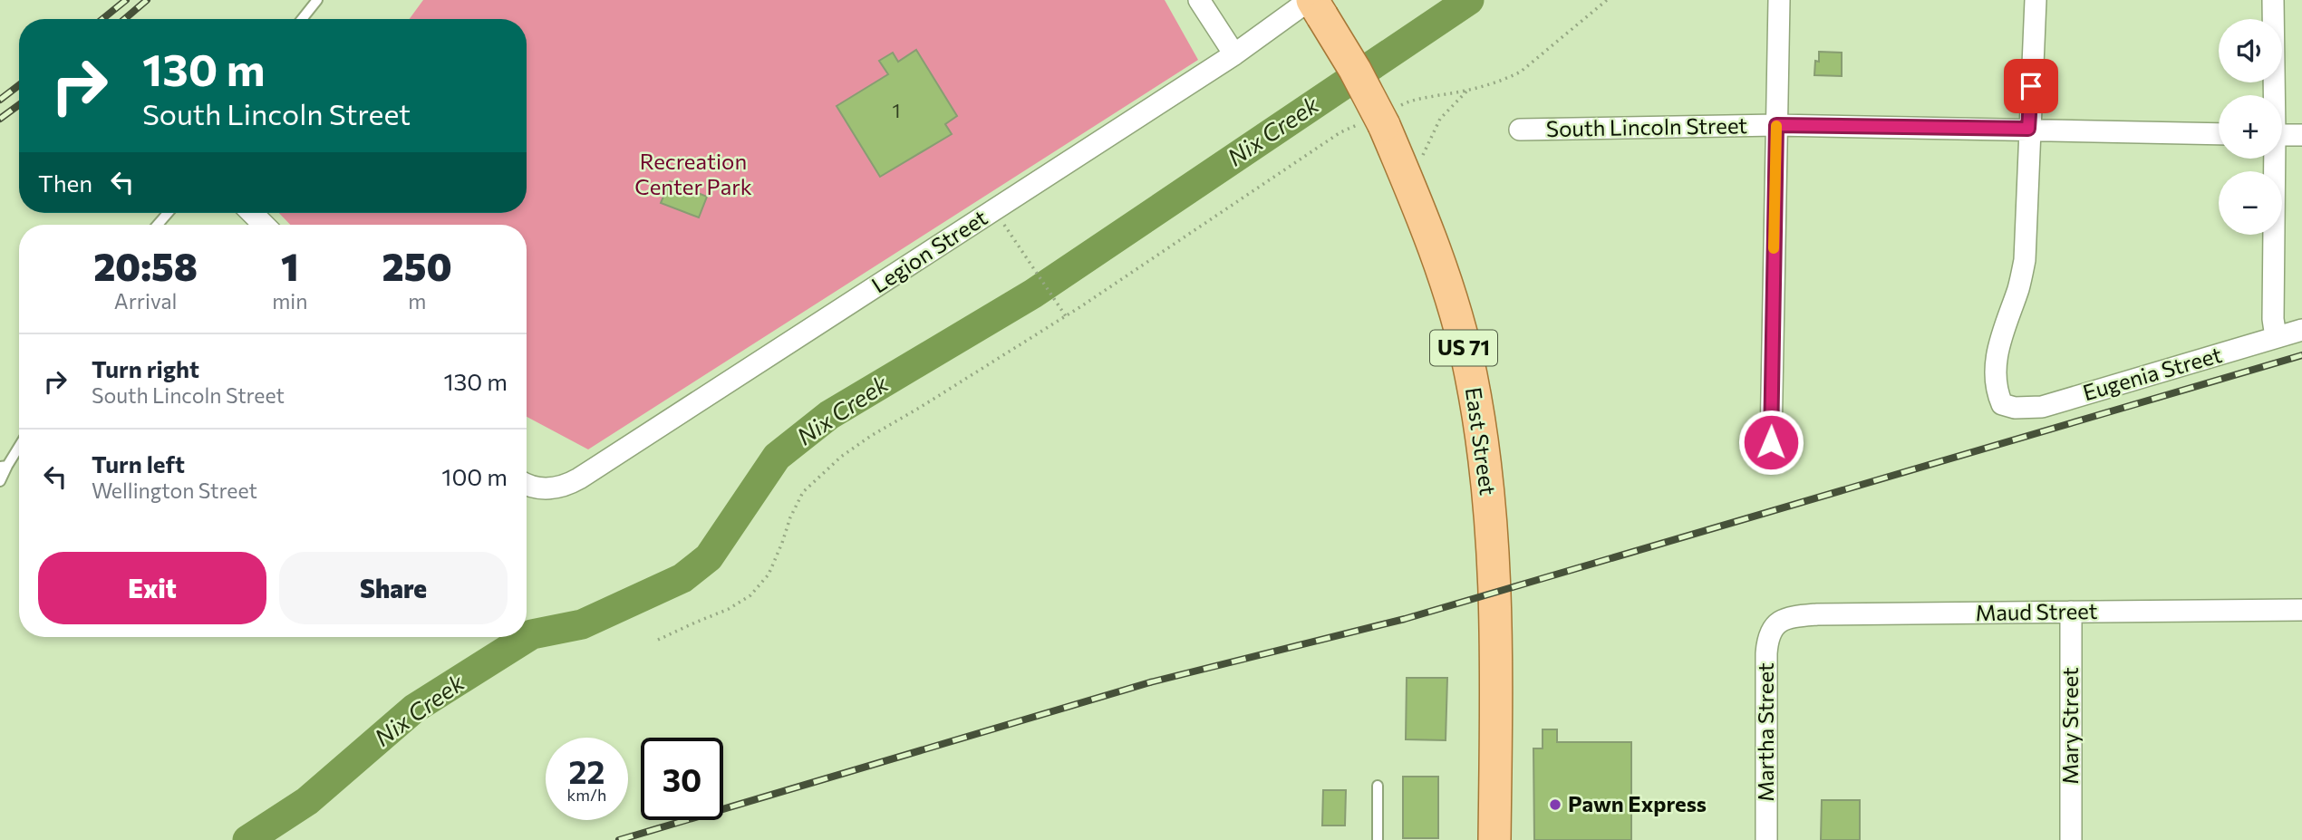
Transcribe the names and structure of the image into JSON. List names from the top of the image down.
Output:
{
  "streets": {
    "main road": ["US 71", "East Street"],
    "street": [
      "South Lincoln Street",
      "Legion Street",
      "Eugenia Street",
      "Maud Street",
      "Mary Street",
      "Martha Street"
    ]
  },
  "crossings": [
    ["South Lincoln Street", "Eugenia Street"],
    ["Legion Street", "East Street"],
    ["Maud Street", "Mary Street"],
    ["Maud Street", "Martha Street"]
  ],
  "water": ["Nix Creek"],
  "parks": ["Recreation Center Park"],
  "places": ["Pawn Express"],
  "house_numbers": ["1"],
  "page": {
    "map_buttons": ["+", "−"],
    "turn": ["130 m", "South Lincoln Street"],
    "then": "Then",
    "eta": [
      "20:58",
      "Arrival",
      "1",
      "min",
      "250",
      "m"
    ],
    "list": [
      {
        "name": "Turn right",
        "note": "South Lincoln Street",
        "value": "130 m"
      },
      {
        "name": "Turn left",
        "note": "Wellington Street",
        "value": "100 m"
      }
    ],
    "buttons": ["Exit", "Share"],
    "speed": "22 km/h",
    "limit": "30"
  }
}
